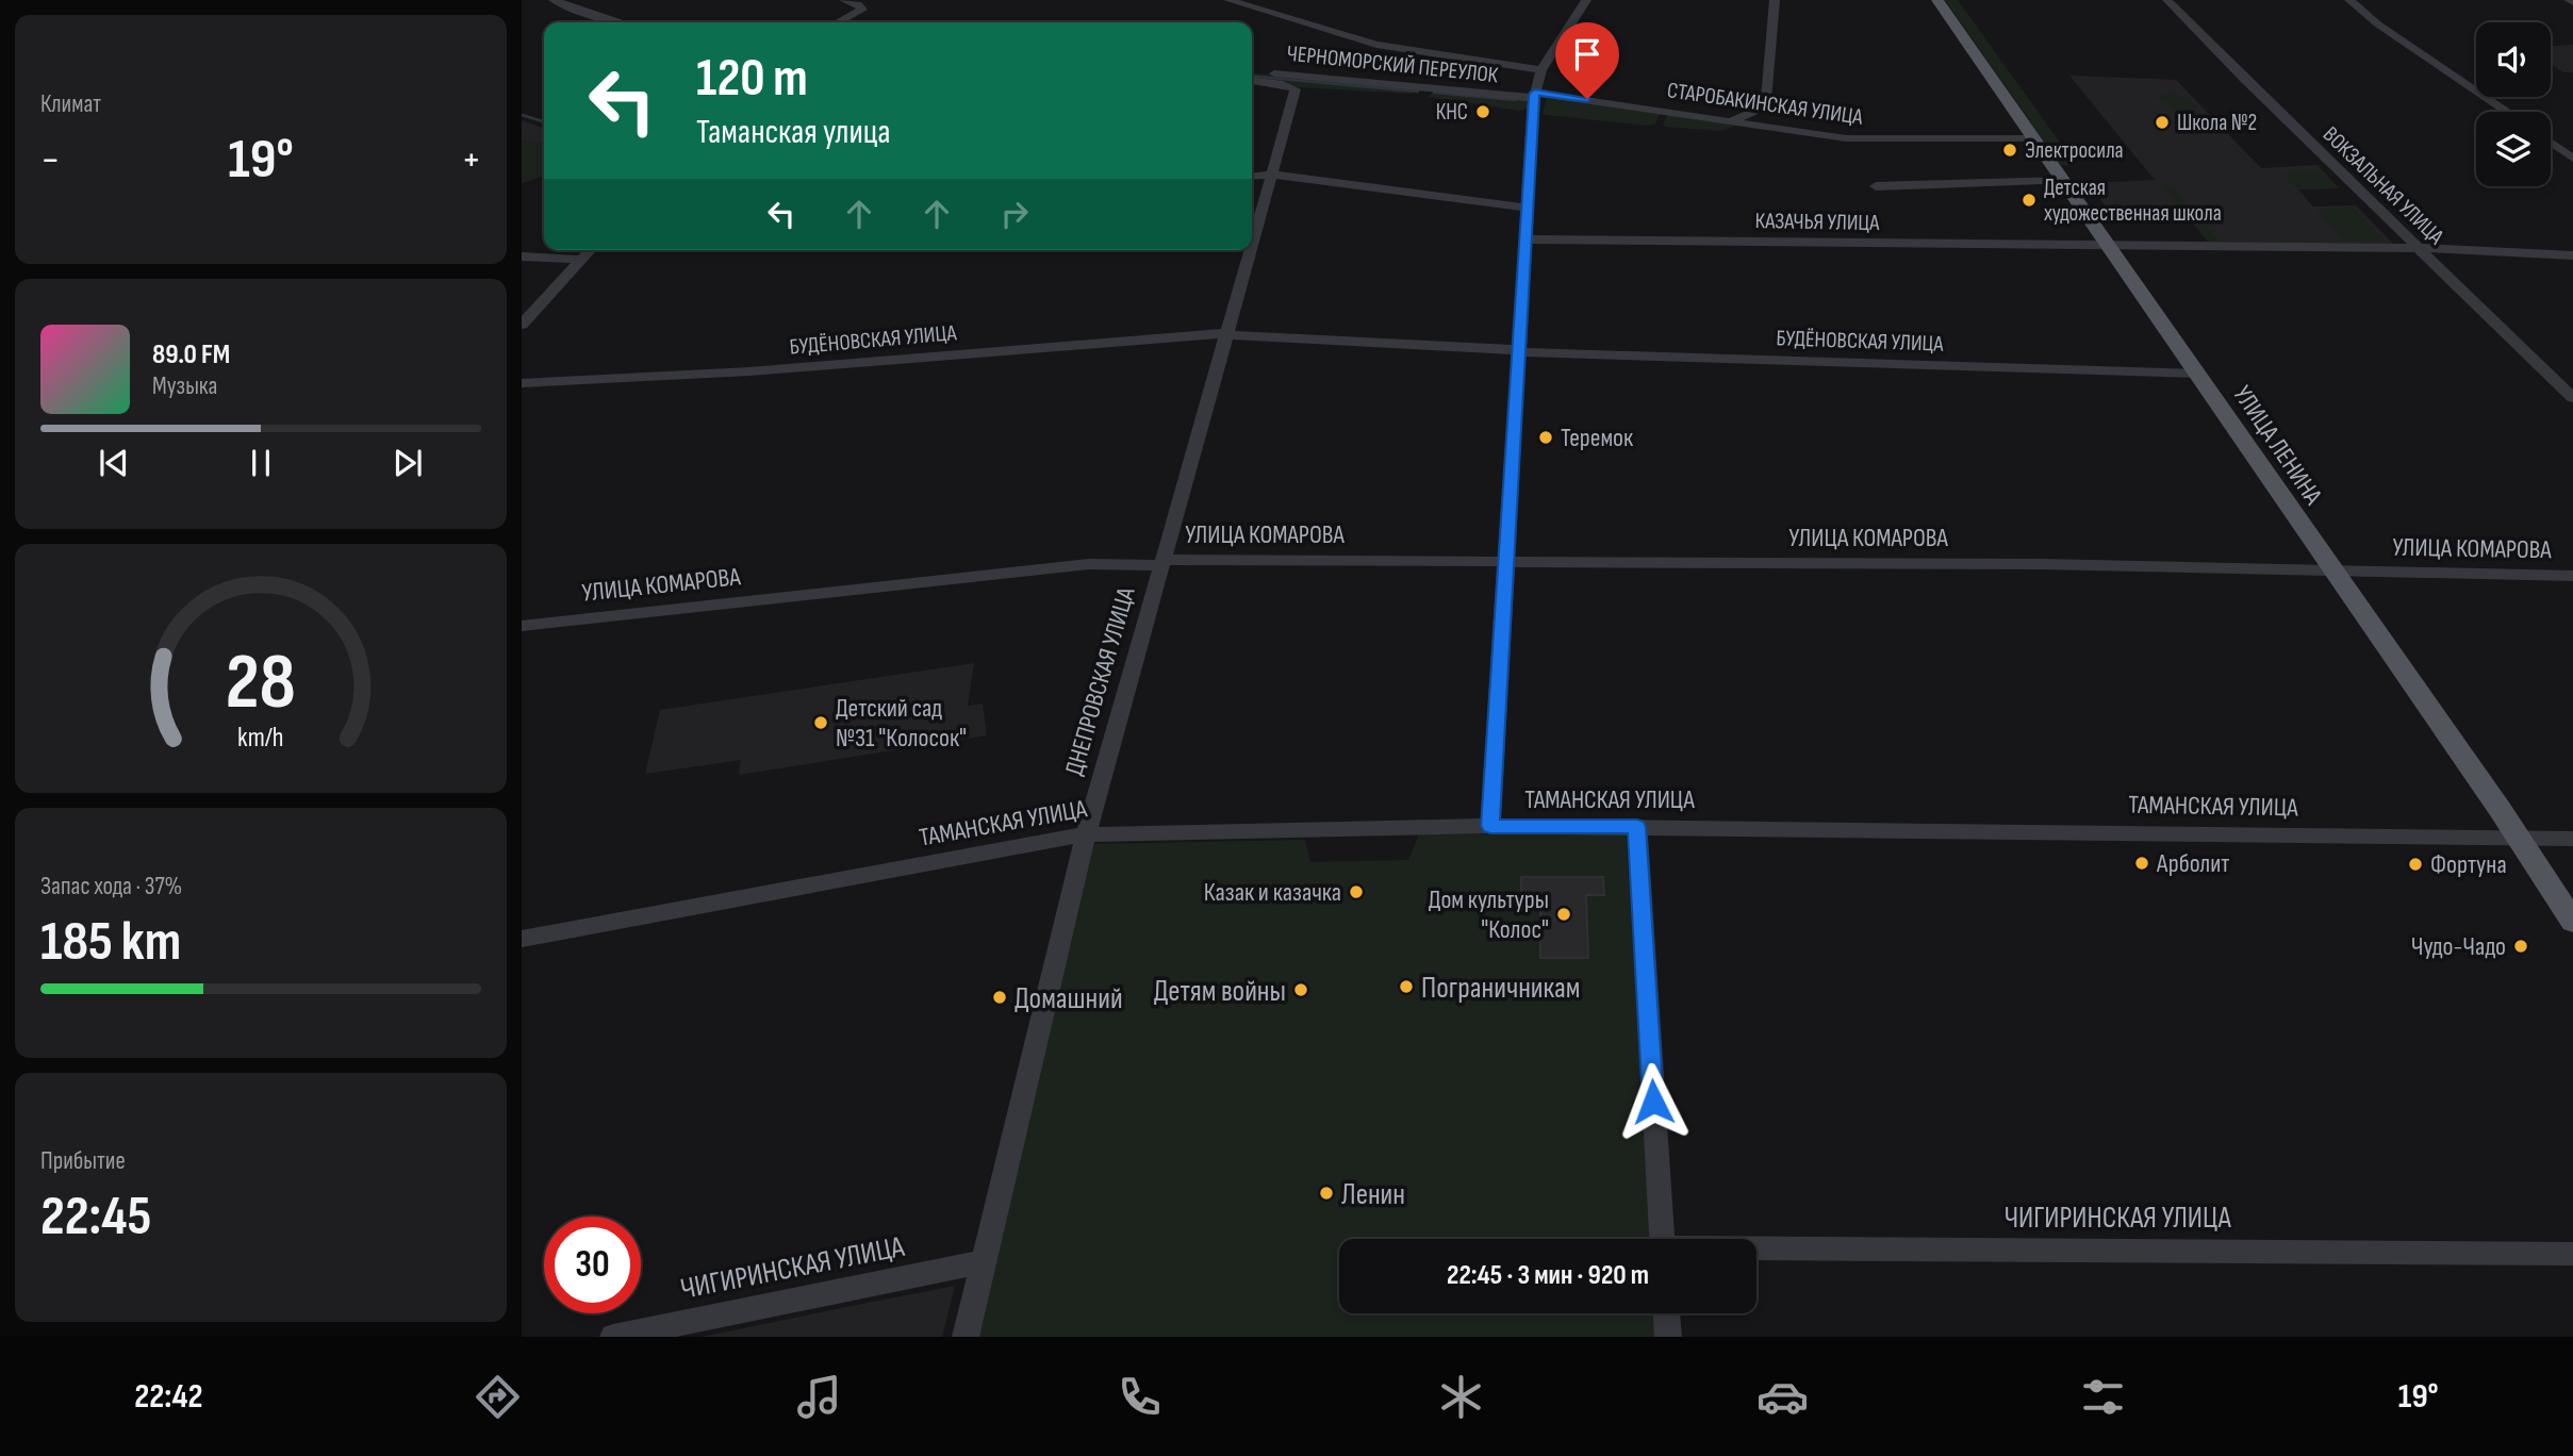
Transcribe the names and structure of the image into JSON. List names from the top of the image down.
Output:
{
  "streets": {
    "main road": ["УЛИЦА ЛЕНИНА"],
    "street": [
      "ЧЕРНОМОРСКИЙ ПЕРЕУЛОК",
      "СТАРОБАКИНСКАЯ УЛИЦА",
      "ВОКЗАЛЬНАЯ УЛИЦА",
      "КАЗАЧЬЯ УЛИЦА",
      "БУДЁНОВСКАЯ УЛИЦА",
      "УЛИЦА КОМАРОВА",
      "ДНЕПРОВСКАЯ УЛИЦА",
      "ТАМАНСКАЯ УЛИЦА",
      "ЧИГИРИНСКАЯ УЛИЦА"
    ]
  },
  "crossings": [
    ["ЧЕРНОМОРСКИЙ ПЕРЕУЛОК", "СТАРОБАКИНСКАЯ УЛИЦА"],
    ["СТАРОБАКИНСКАЯ УЛИЦА", "УЛИЦА ЛЕНИНА"],
    ["ВОКЗАЛЬНАЯ УЛИЦА", "КАЗАЧЬЯ УЛИЦА"],
    ["КАЗАЧЬЯ УЛИЦА", "УЛИЦА ЛЕНИНА"],
    ["БУДЁНОВСКАЯ УЛИЦА", "УЛИЦА ЛЕНИНА"],
    ["БУДЁНОВСКАЯ УЛИЦА", "ДНЕПРОВСКАЯ УЛИЦА"],
    ["УЛИЦА ЛЕНИНА", "УЛИЦА КОМАРОВА"],
    ["УЛИЦА ЛЕНИНА", "ТАМАНСКАЯ УЛИЦА"],
    ["УЛИЦА КОМАРОВА", "ДНЕПРОВСКАЯ УЛИЦА"],
    ["ДНЕПРОВСКАЯ УЛИЦА", "ТАМАНСКАЯ УЛИЦА"],
    ["ДНЕПРОВСКАЯ УЛИЦА", "ЧИГИРИНСКАЯ УЛИЦА"]
  ],
  "places": [
    "КНС",
    "Школа №2",
    "Электросила",
    "Детская художественная школа",
    "Теремок",
    "Детский сад №31 \"Колосок\"",
    "Арболит",
    "Фортуна",
    "Казак и казачка",
    "Дом культуры \"Колос\"",
    "Чудо-Чадо",
    "Пограничникам",
    "Детям войны",
    "Домашний",
    "Ленин"
  ],
  "page": {
    "tile": [
      "Климат",
      ["Запас хода · 37%", "185 km"],
      ["Прибытие", "22:45"]
    ],
    "turn": ["120 m", "Таманская улица"],
    "heat": ["−", "19°", "+"],
    "song": ["89.0 FM", "Музыка"],
    "limit": "30",
    "trip": "22:45 · 3 мин · 920 m",
    "tabs": ["22:42", "19°"],
    "gauge": ["28", "km/h"]
  }
}
